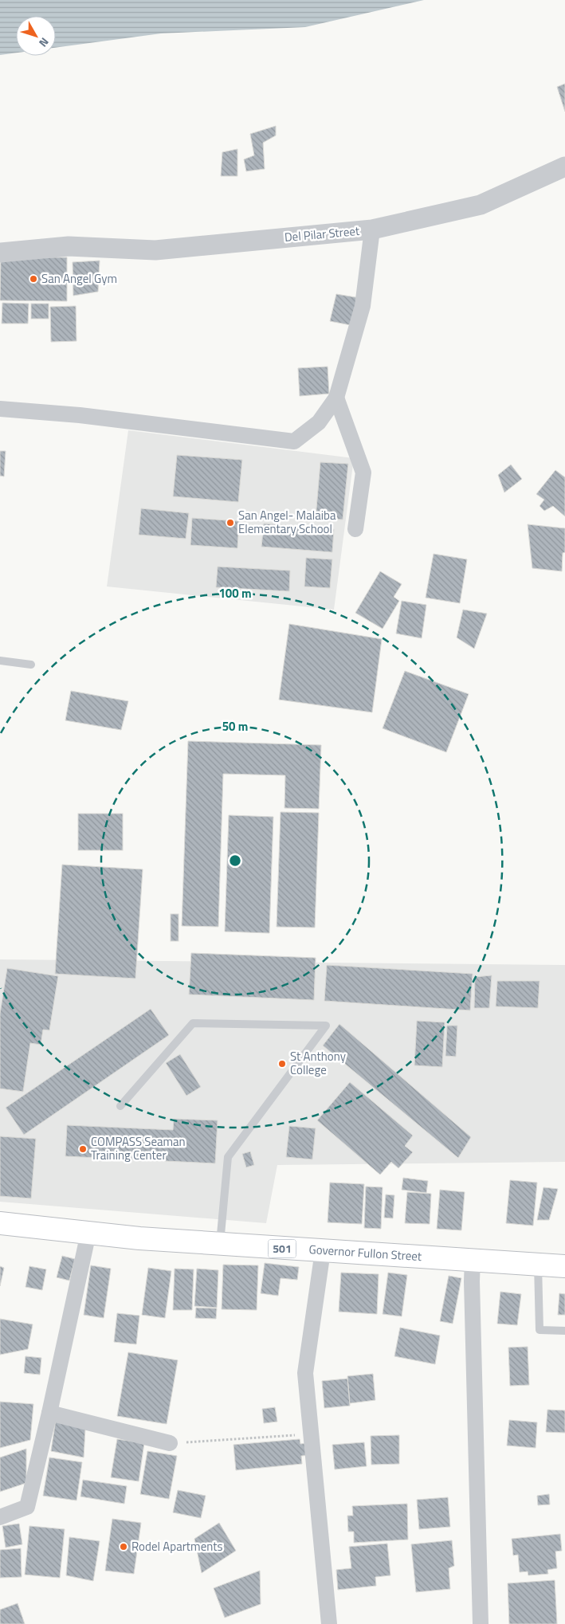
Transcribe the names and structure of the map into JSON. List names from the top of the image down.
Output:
{
  "streets": {
    "main road": ["501", "Governor Fullon Street"],
    "street": ["Del Pilar Street"]
  },
  "places": [
    "San Angel Gym",
    "San Angel- Malaiba Elementary School",
    "St Anthony College",
    "COMPASS Seaman Training Center",
    "Rodel Apartments"
  ],
  "north": "bottom right",
  "rings": ["100 m", "50 m"]
}
